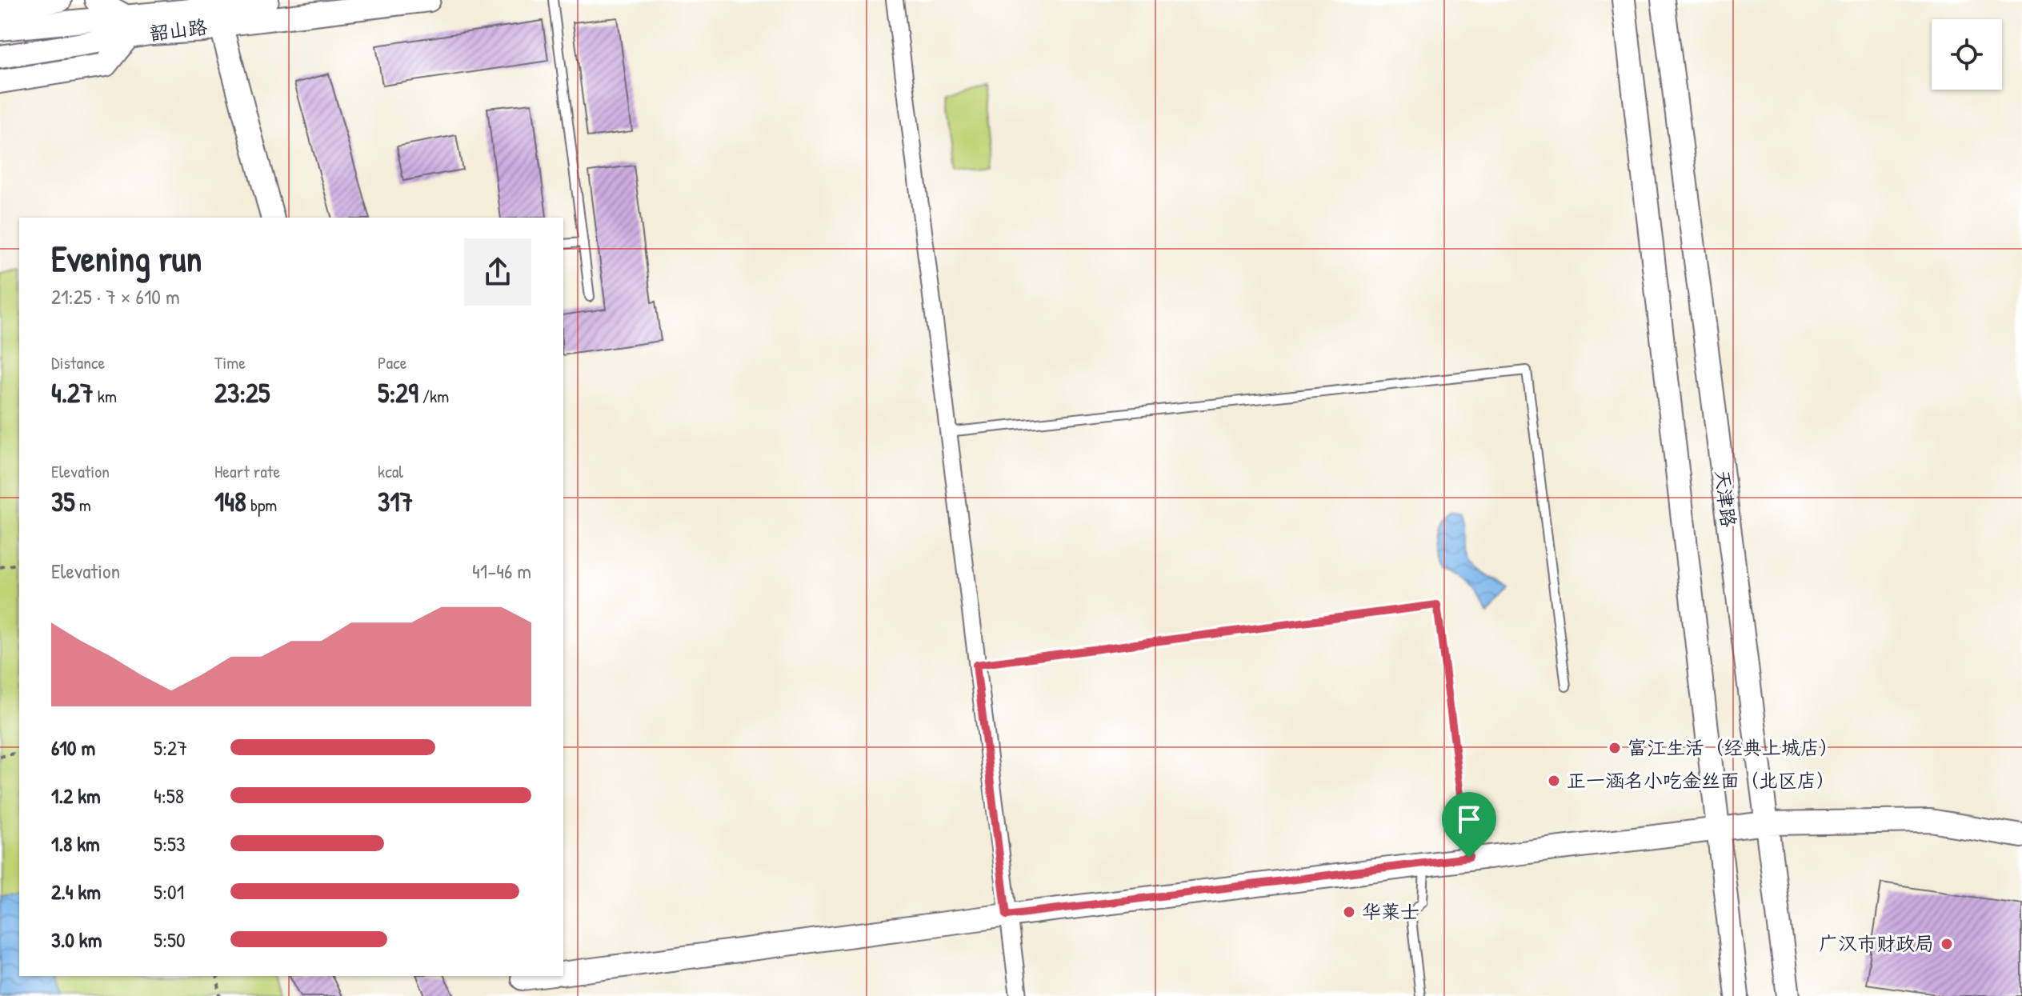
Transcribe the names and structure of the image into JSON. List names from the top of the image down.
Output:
{
  "streets": {
    "main road": ["韶山路", "天津路"]
  },
  "places": [
    "富江生活（经典上城店）",
    "正一涵名小吃金丝面（北区店）",
    "华莱士",
    "广汉市财政局"
  ],
  "page": {
    "heading": ["Evening run", "21:25 · 7 × 610 m"],
    "stats": [
      ["Distance", "4.27 km"],
      ["Time", "23:25"],
      ["Pace", "5:29 /km"],
      ["Elevation", "35 m"],
      ["Heart rate", "148 bpm"],
      ["kcal", "317"]
    ],
    "chart": ["Elevation", "41–46 m"],
    "list": [
      {
        "name": "610 m",
        "note": "5:27"
      },
      {
        "name": "1.2 km",
        "note": "4:58"
      },
      {
        "name": "1.8 km",
        "note": "5:53"
      },
      {
        "name": "2.4 km",
        "note": "5:01"
      },
      {
        "name": "3.0 km",
        "note": "5:50"
      }
    ]
  }
}
